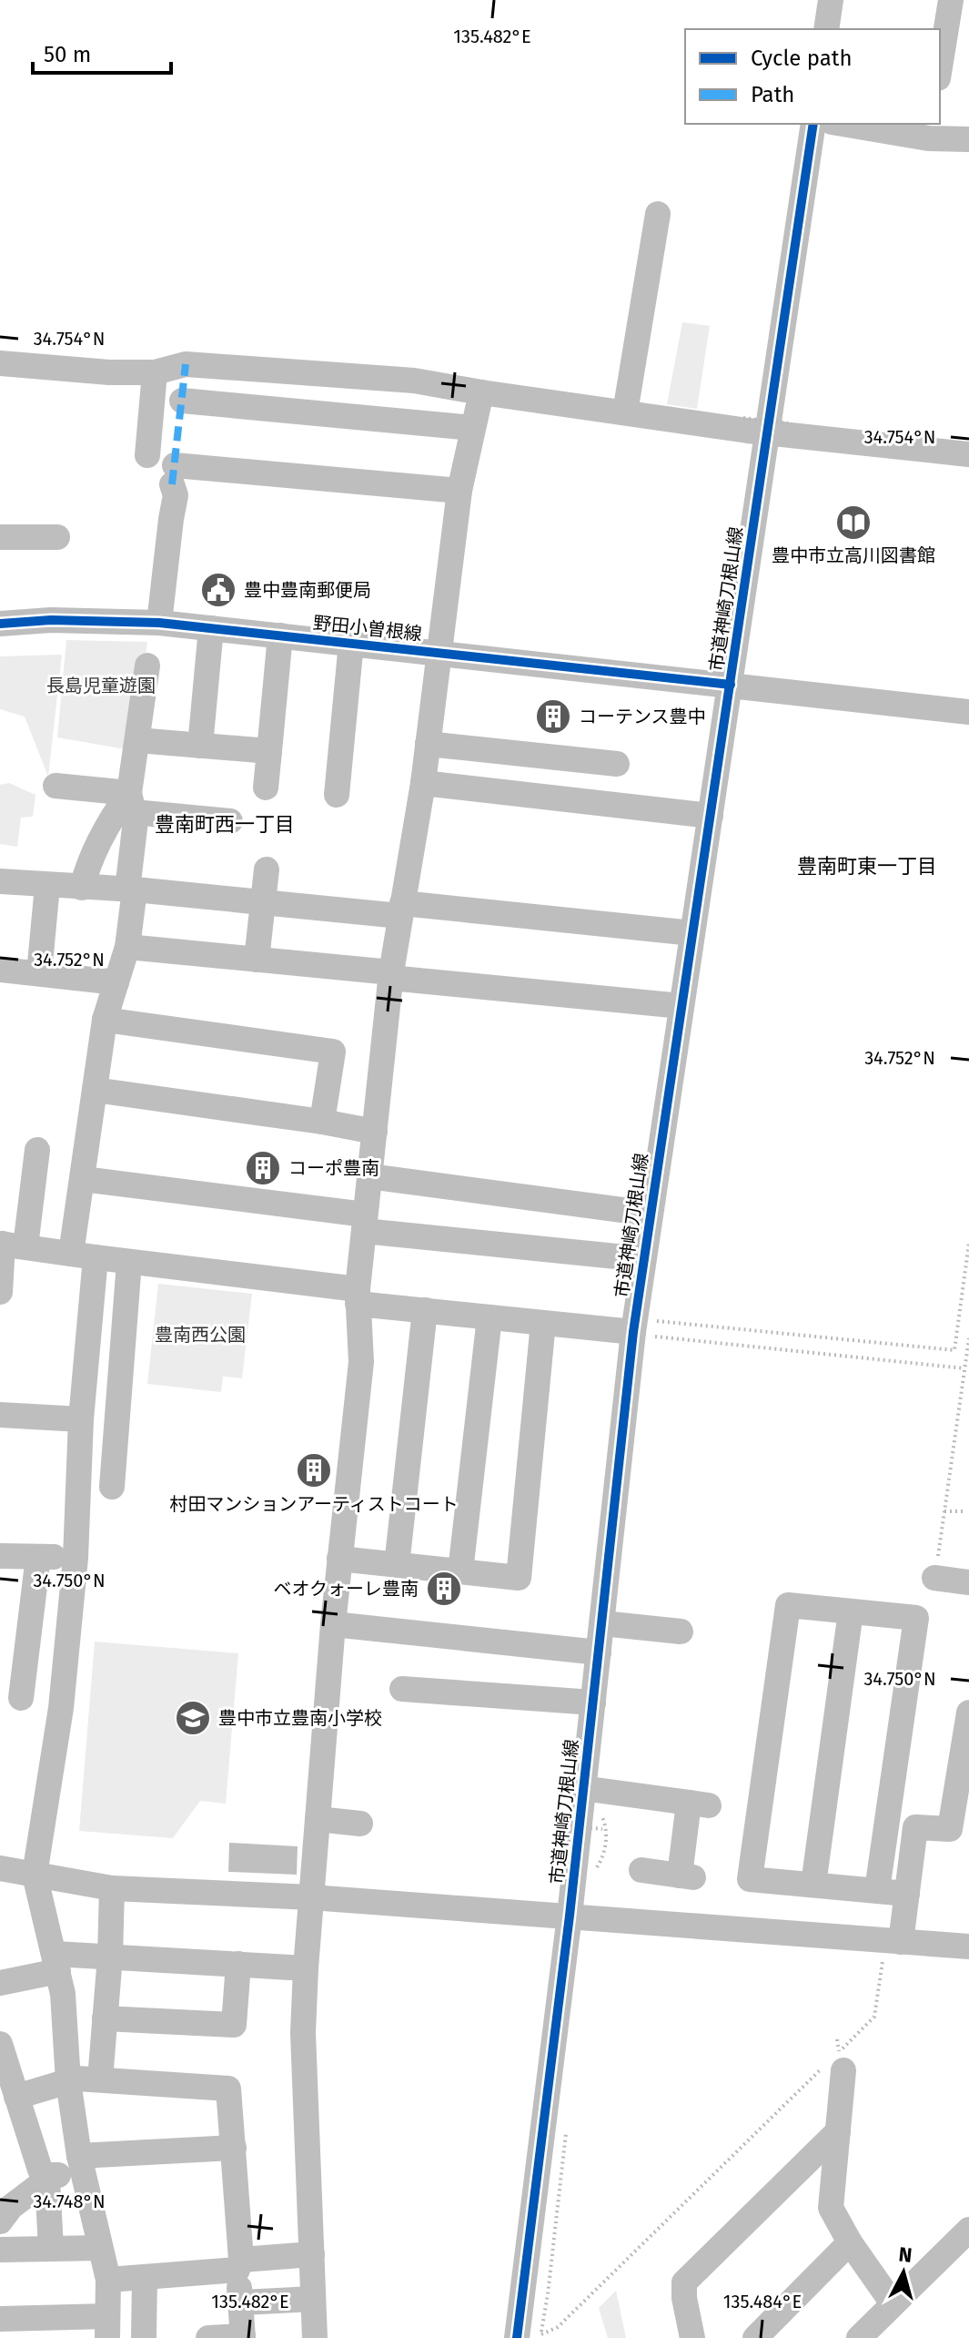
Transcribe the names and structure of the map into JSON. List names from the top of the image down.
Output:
{
  "streets": {
    "street": ["市道神崎刀根山線", "野田小曽根線"]
  },
  "crossings": [
    ["市道神崎刀根山線", "野田小曽根線"]
  ],
  "districts": ["豊南町西一丁目", "豊南町東一丁目"],
  "parks": ["長島児童遊園", "豊南西公園"],
  "places": {
    "library": ["豊中市立高川図書館"],
    "public building": ["豊中豊南郵便局"],
    "building": [
      "コーテンス豊中",
      "コーポ豊南",
      "村田マンションアーティストコート",
      "ベオクォーレ豊南"
    ],
    "school or university": ["豊中市立豊南小学校"]
  },
  "legend": ["Cycle path", "Path"],
  "scale_bar": "50 m",
  "north": "top",
  "coordinates": [
    "135.482°E",
    "34.754°N",
    "34.752°N",
    "34.750°N",
    "34.748°N",
    "135.484°E"
  ]
}
